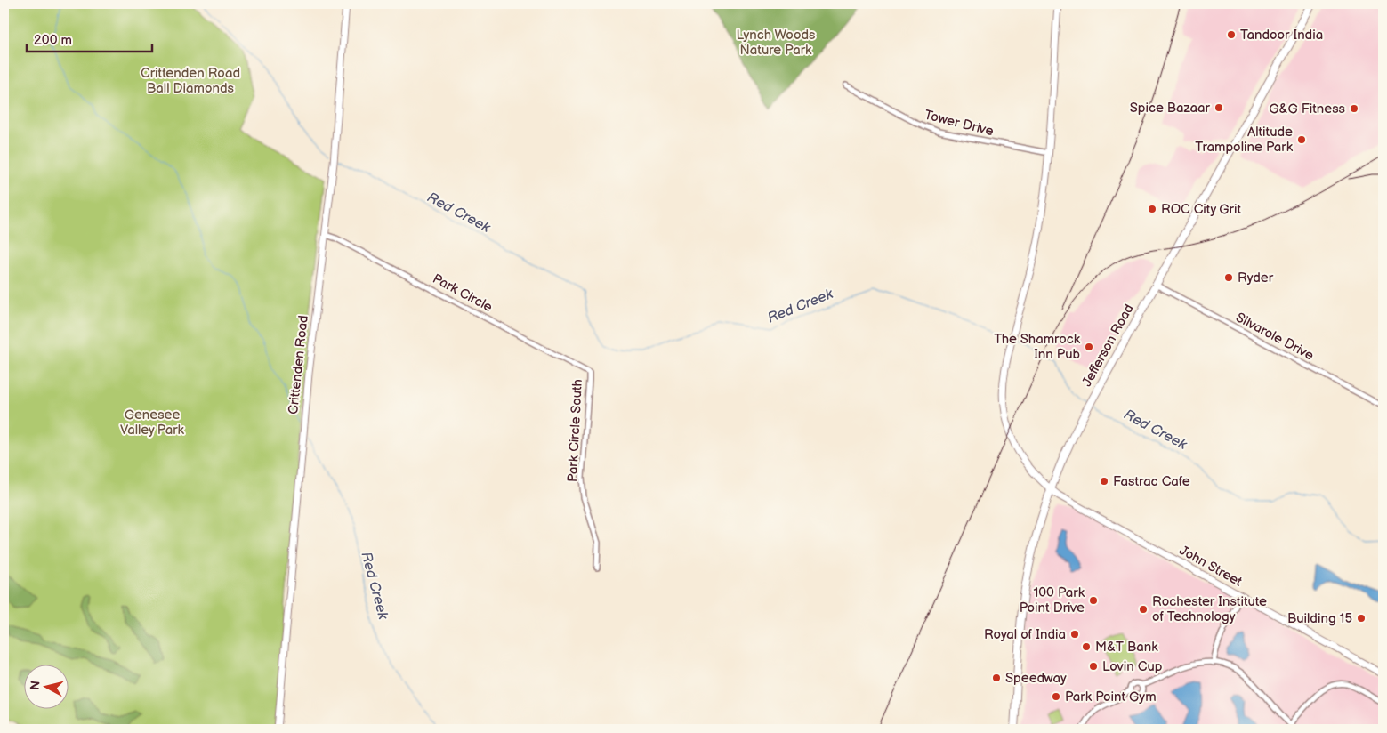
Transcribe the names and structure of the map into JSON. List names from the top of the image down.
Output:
{
  "streets": {
    "main road": ["Jefferson Road"],
    "street": [
      "Tower Drive",
      "Park Circle",
      "Silvarole Drive",
      "Crittenden Road",
      "Park Circle South",
      "John Street"
    ]
  },
  "crossings": [
    ["Tower Drive", "John Street"],
    ["Park Circle", "Crittenden Road"],
    ["Park Circle", "Park Circle South"],
    ["Silvarole Drive", "Jefferson Road"],
    ["Jefferson Road", "John Street"]
  ],
  "water": ["Red Creek"],
  "parks": ["Lynch Woods Nature Park", "Crittenden Road Ball Diamonds", "Genesee Valley Park"],
  "places": [
    "Tandoor India",
    "Spice Bazaar",
    "G&G Fitness",
    "Altitude Trampoline Park",
    "ROC City Grit",
    "Ryder",
    "The Shamrock Inn Pub",
    "Fastrac Cafe",
    "100 Park Point Drive",
    "Rochester Institute of Technology",
    "Building 15",
    "Royal of India",
    "M&T Bank",
    "Lovin Cup",
    "Speedway",
    "Park Point Gym"
  ],
  "scale_bar": "200 m",
  "north": "left"
}
